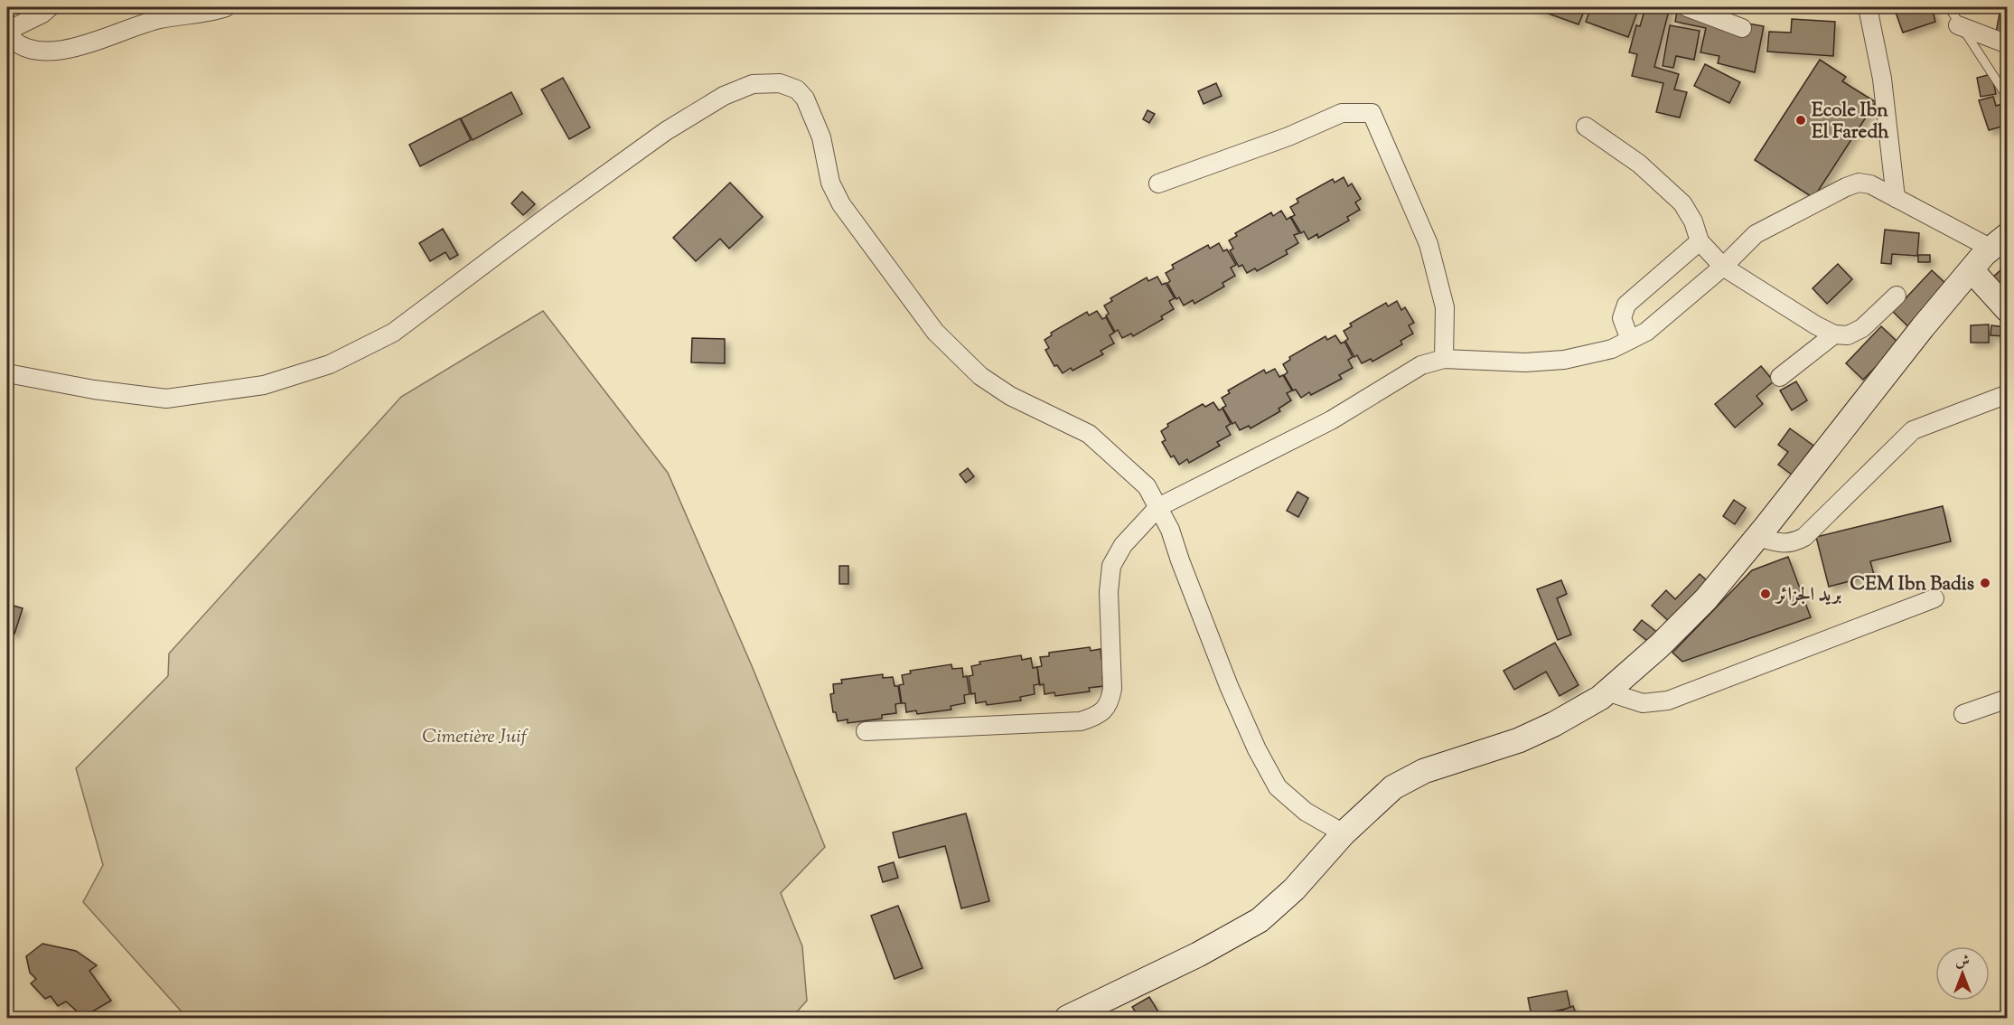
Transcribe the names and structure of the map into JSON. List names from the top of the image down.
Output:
{
  "parks": ["Cimetière Juif"],
  "places": ["Ecole Ibn El Faredh", "CEM Ibn Badis", "بريد الجزائر"],
  "north": "top"
}
